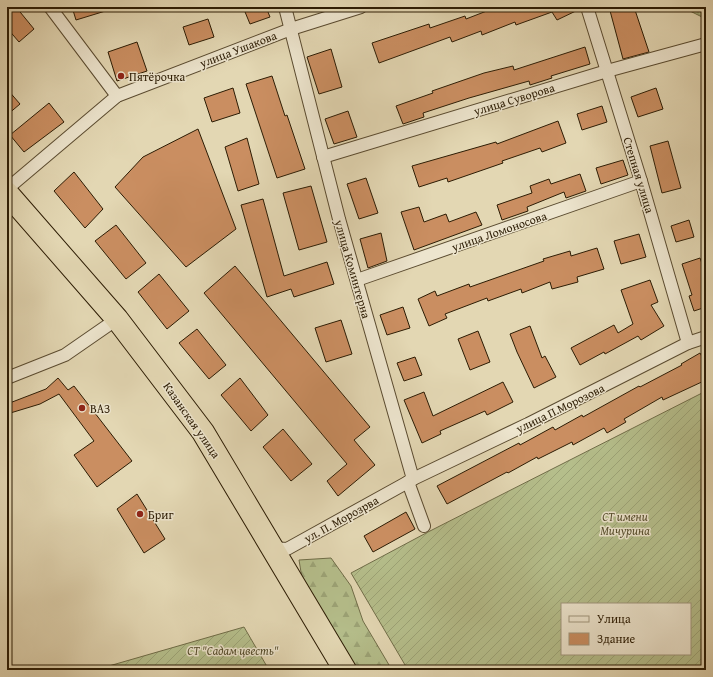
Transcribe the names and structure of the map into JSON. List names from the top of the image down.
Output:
{
  "streets": {
    "highway": ["Казанская улица"],
    "street": [
      "улица Ушакова",
      "улица Суворова",
      "Степная улица",
      "улица Ломоносова",
      "улица Коминтерна",
      "улица П.Морозова",
      "ул. П. Морозрва"
    ]
  },
  "crossings": [
    ["улица Ушакова", "улица Коминтерна"],
    ["улица Суворова", "Степная улица"],
    ["улица Суворова", "улица Коминтерна"],
    ["Степная улица", "улица Ломоносова"],
    ["Степная улица", "улица П.Морозова"],
    ["улица Ломоносова", "улица Коминтерна"],
    ["улица Коминтерна", "улица П.Морозова"],
    ["улица Коминтерна", "ул. П. Морозрва"],
    ["улица П.Морозова", "ул. П. Морозрва"],
    ["Казанская улица", "ул. П. Морозрва"]
  ],
  "parks": ["СТ имени Мичурина", "СТ \"Садам цвесть\""],
  "places": ["Пятёрочка", "ВАЗ", "Бриг"],
  "legend": ["Улица", "Здание"]
}
